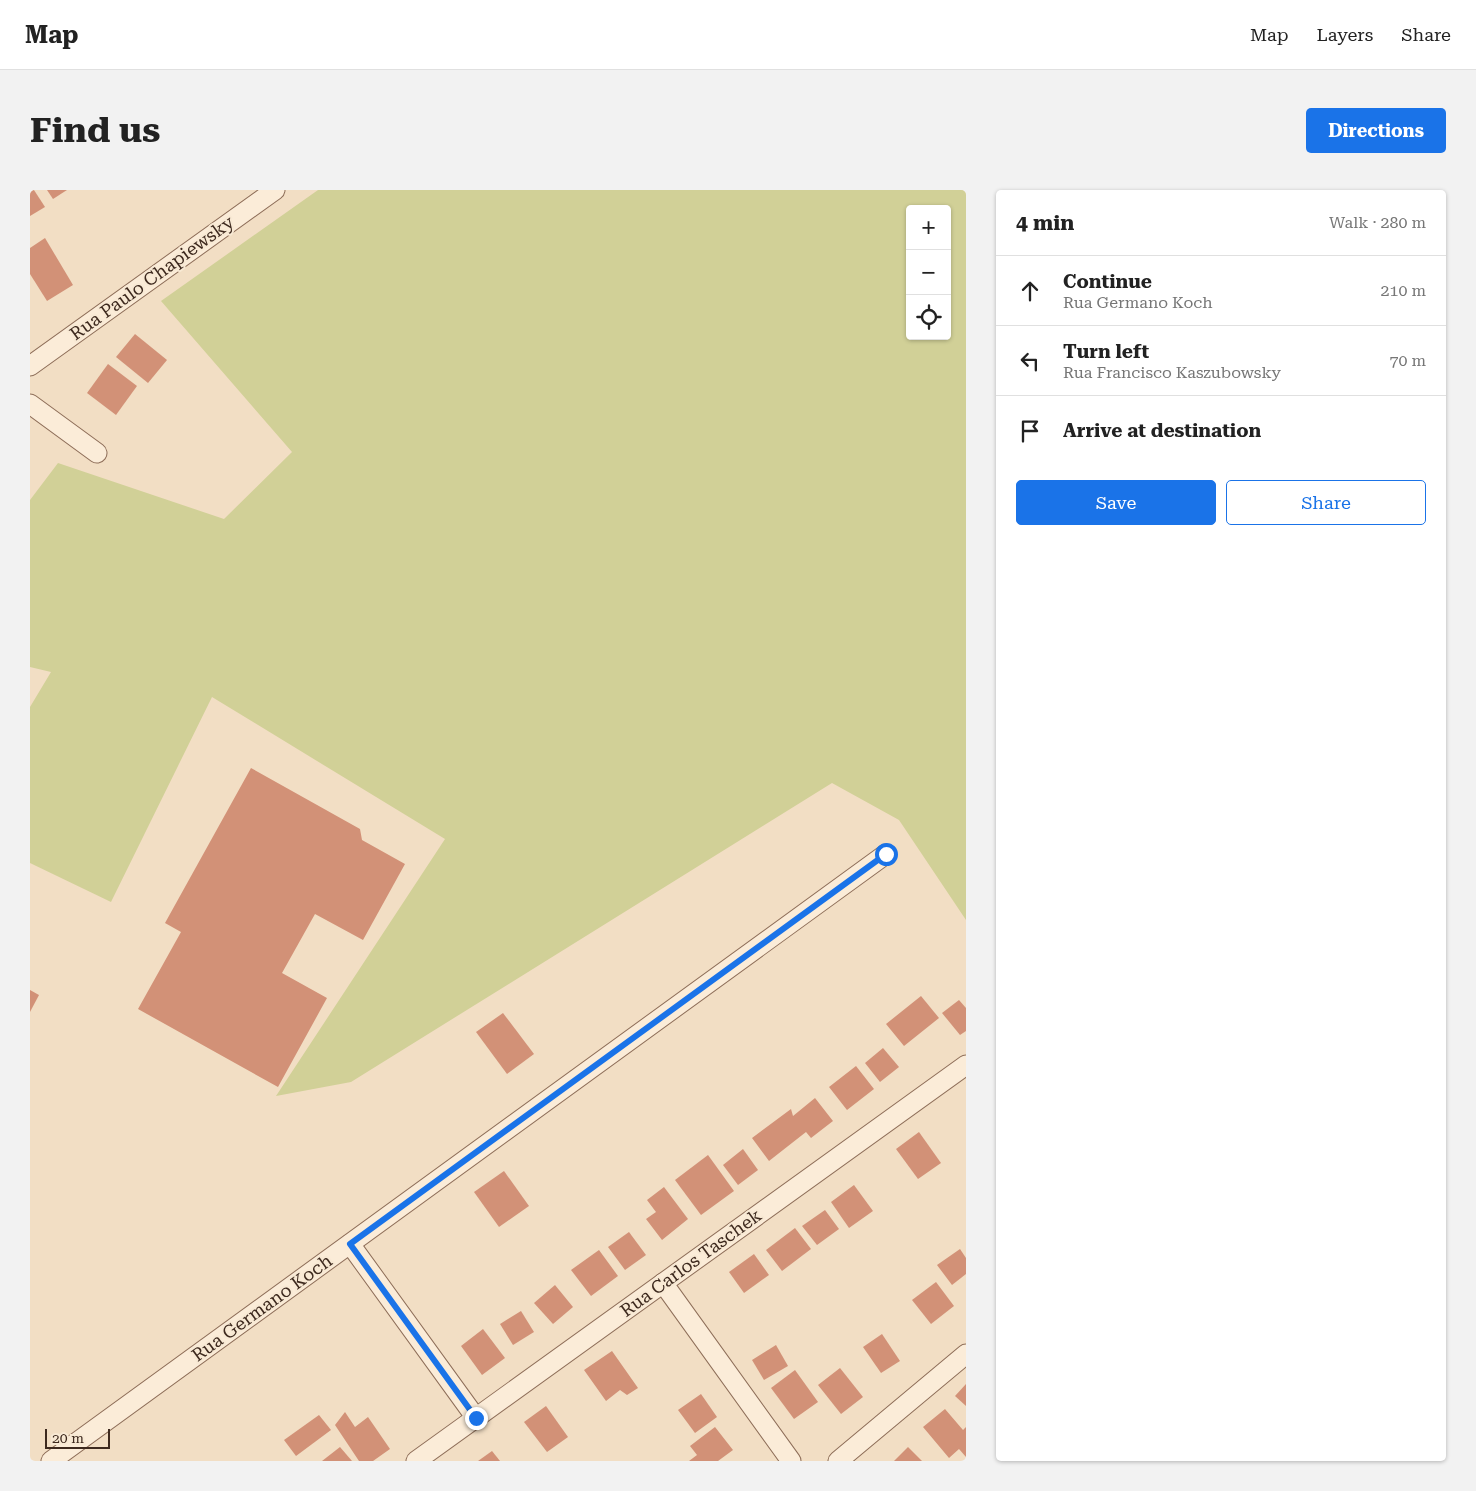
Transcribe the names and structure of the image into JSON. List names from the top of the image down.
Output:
{
  "streets": {
    "street": ["Rua Paulo Chapiewsky", "Rua Carlos Taschek", "Rua Germano Koch"]
  },
  "scale_bar": "20 m",
  "page": {
    "header": "Map",
    "nav": ["Map", "Layers", "Share"],
    "buttons": [
      "Directions",
      ["Save", "Share"]
    ],
    "title": "Find us",
    "heading": ["4 min", "Walk · 280 m"],
    "map_buttons": ["+", "−"],
    "list": [
      ["Continue", "Rua Germano Koch", "210 m"],
      ["Turn left", "Rua Francisco Kaszubowsky", "70 m"],
      "Arrive at destination"
    ],
    "scale": "20 m"
  }
}
